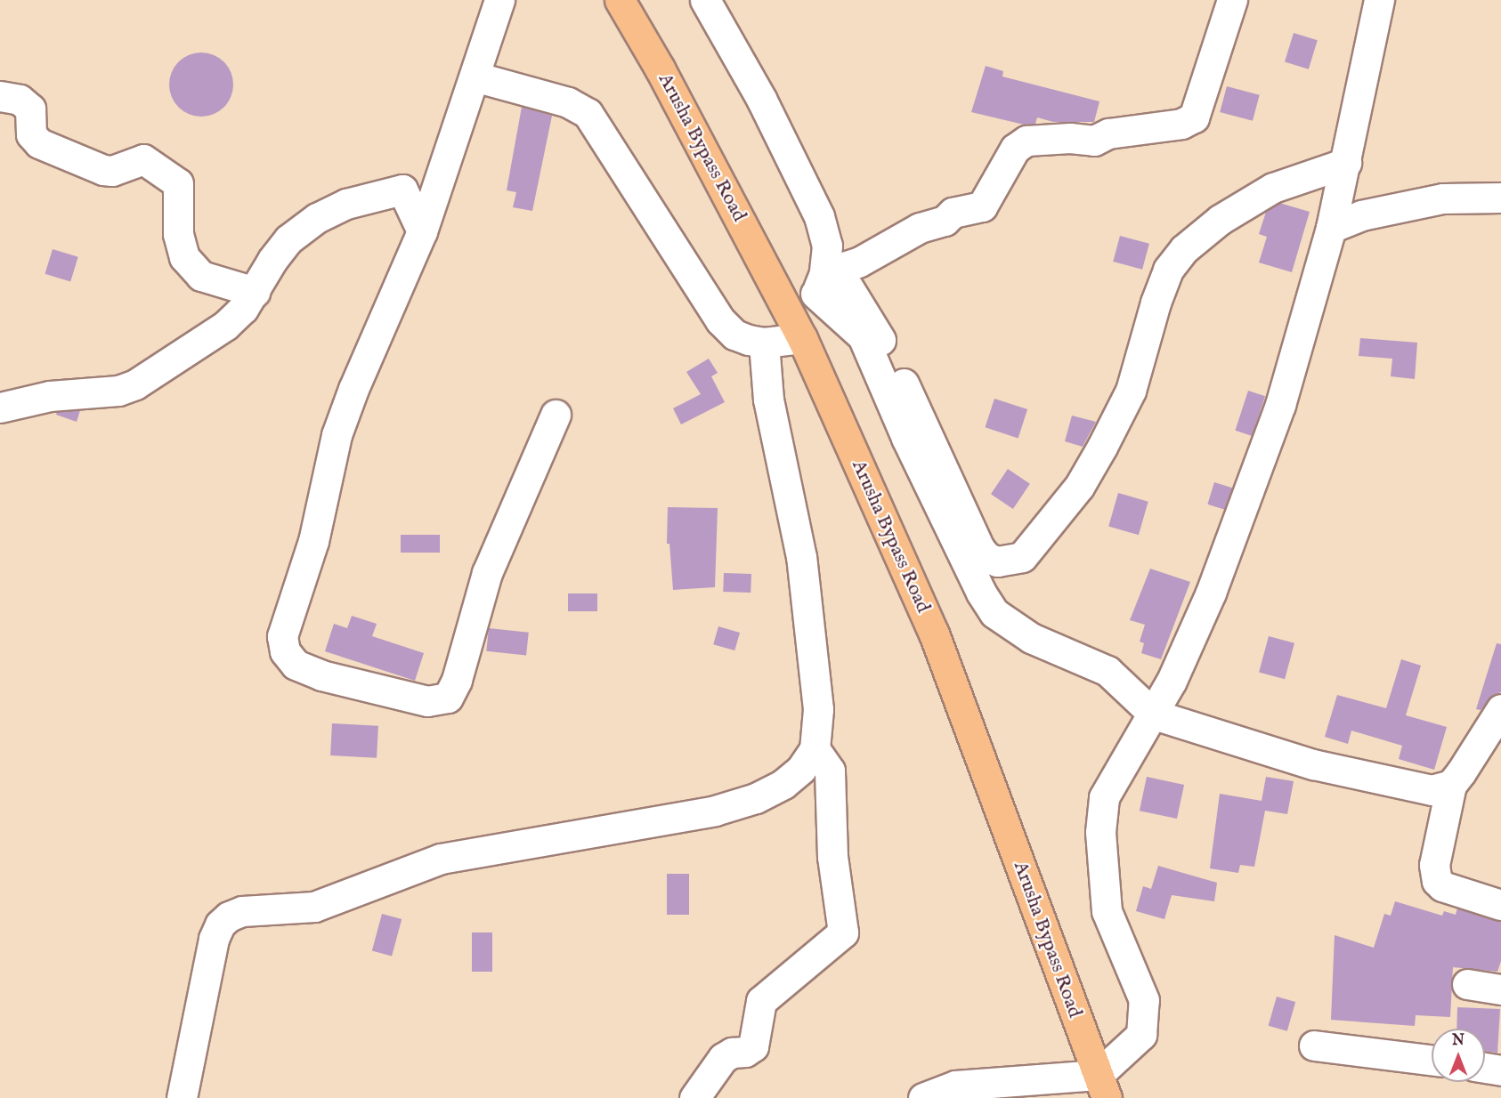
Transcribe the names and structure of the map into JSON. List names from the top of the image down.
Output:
{
  "streets": {
    "main road": ["Arusha Bypass Road"]
  },
  "north": "top"
}
